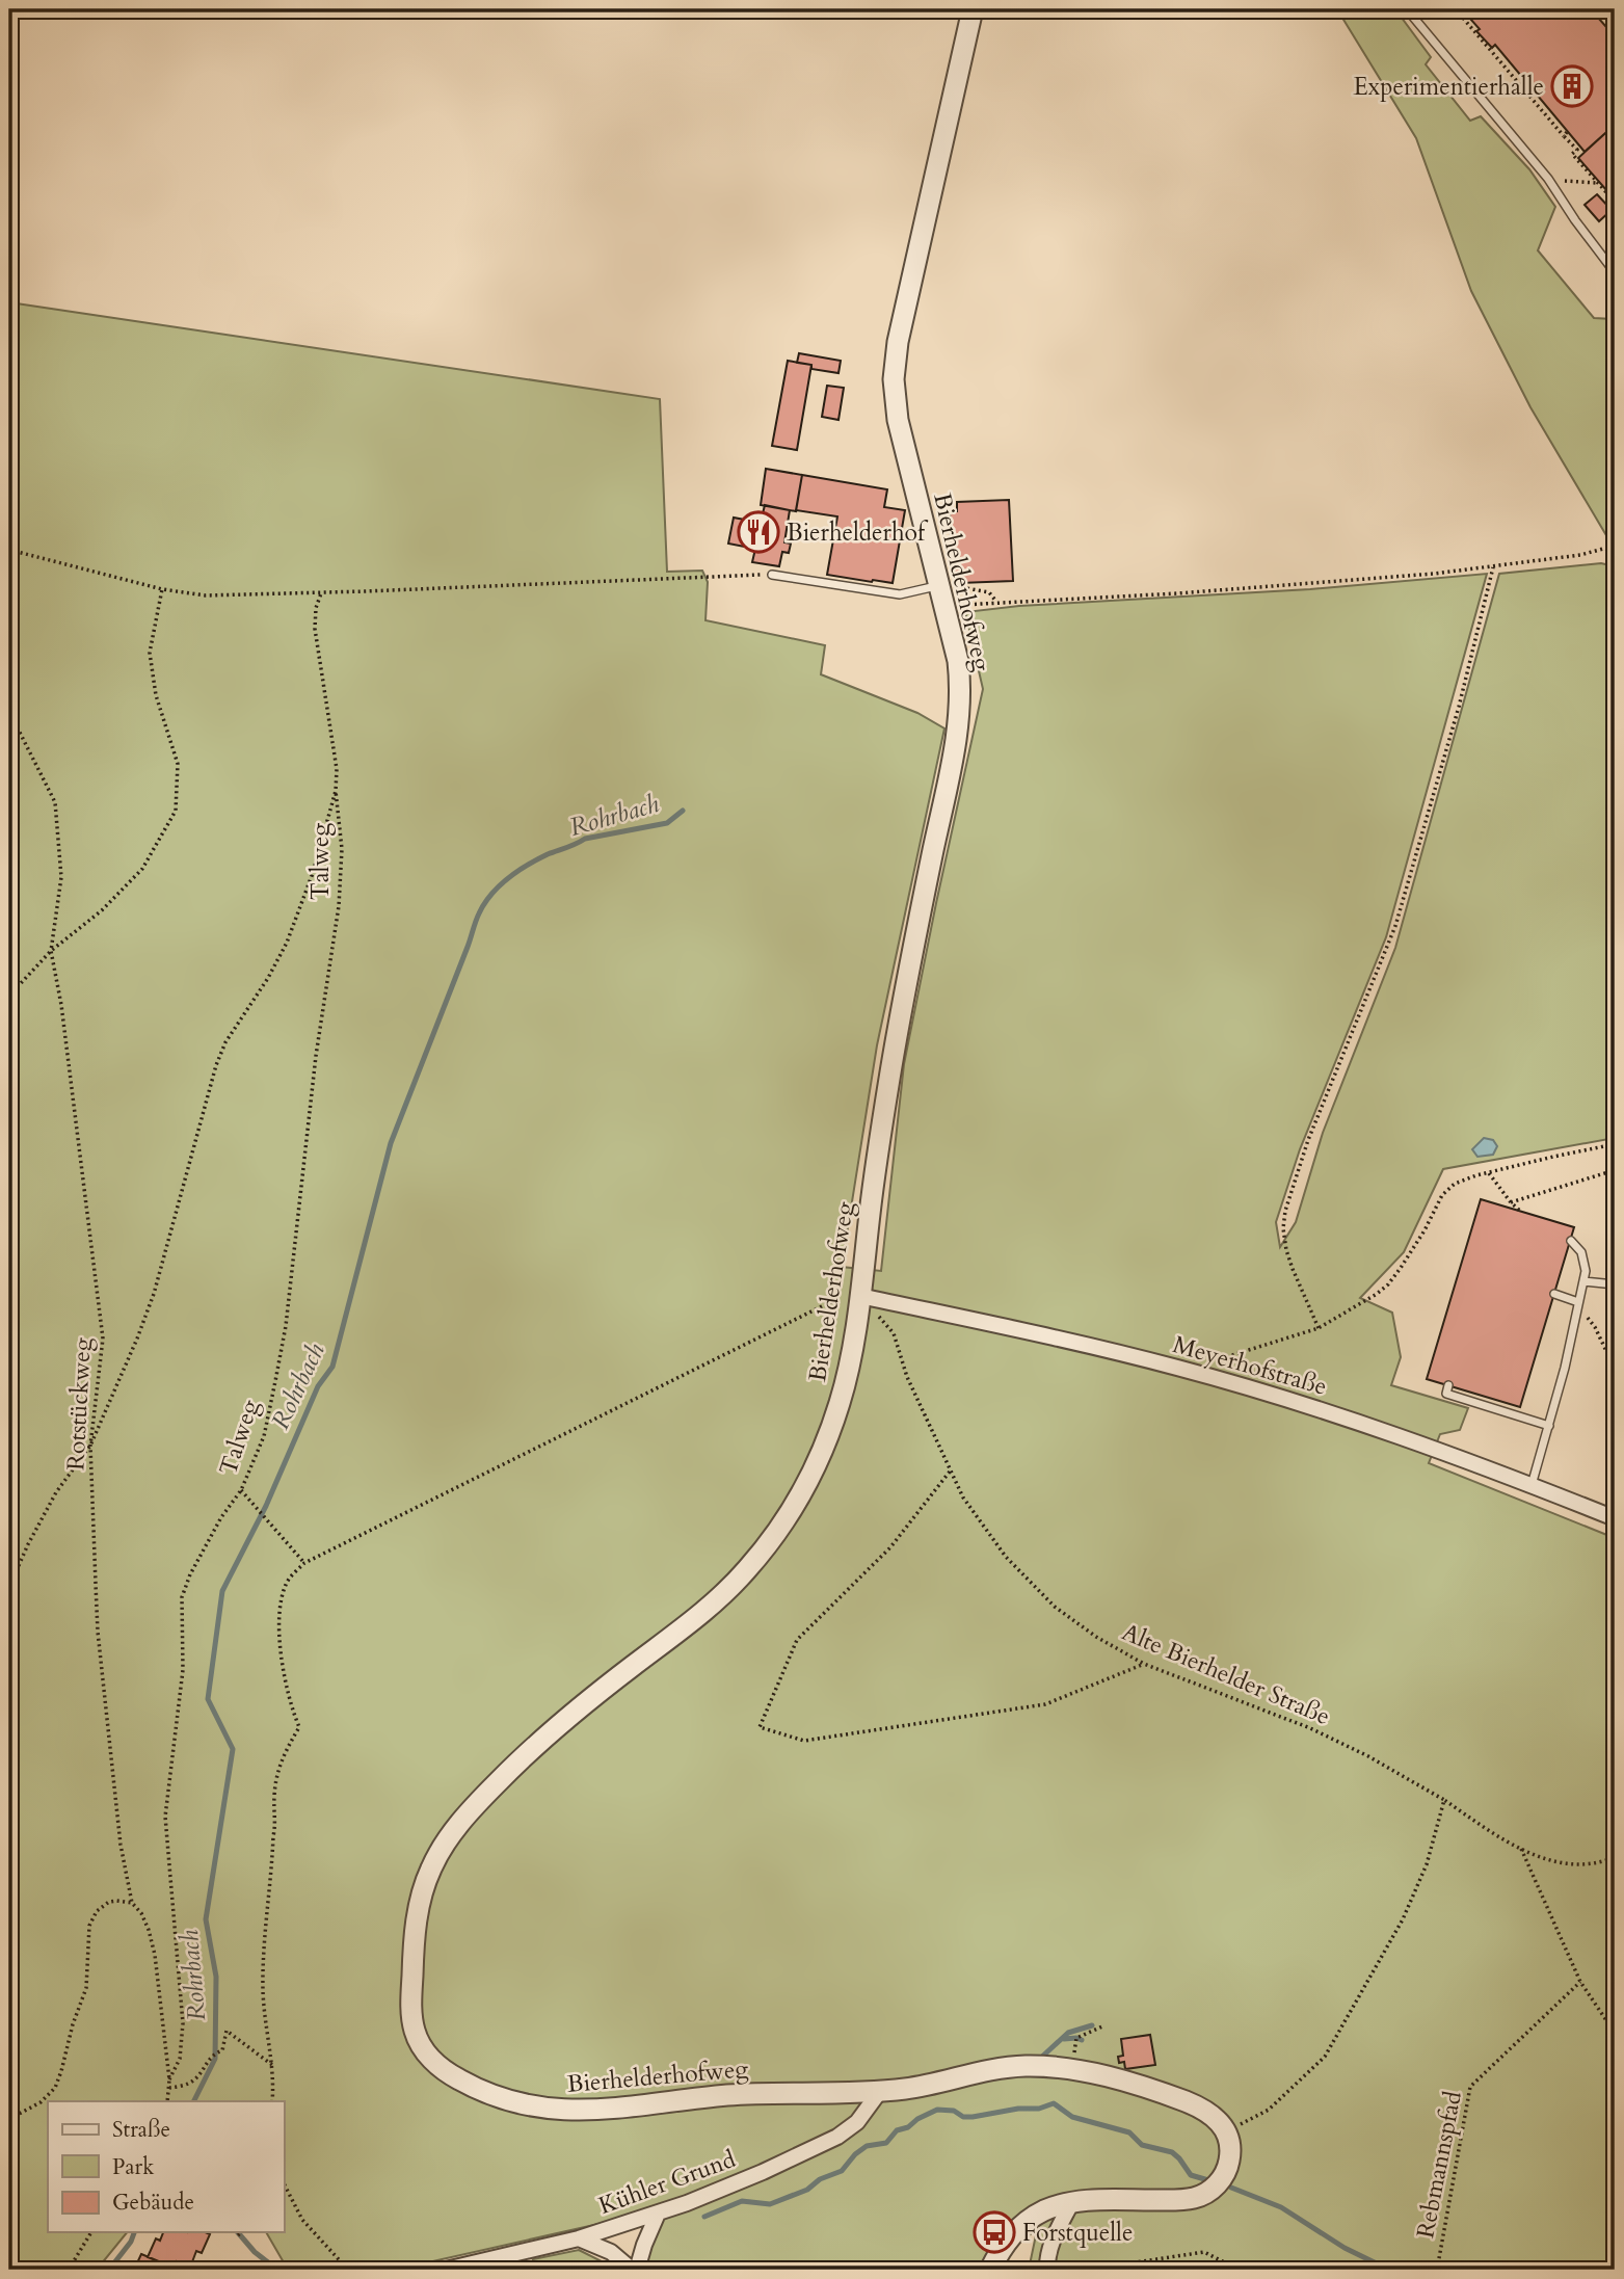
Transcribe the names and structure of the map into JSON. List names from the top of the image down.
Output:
{
  "streets": {
    "street": ["Bierhelderhofweg", "Meyerhofstraße", "Kühler Grund"],
    "path": [
      "Talweg",
      "Rotstückweg",
      "Alte Bierhelder Straße",
      "Rebmannspfad"
    ]
  },
  "crossings": [
    ["Bierhelderhofweg", "Meyerhofstraße"],
    ["Bierhelderhofweg", "Alte Bierhelder Straße"],
    ["Bierhelderhofweg", "Kühler Grund"],
    ["Talweg", "Rotstückweg"],
    ["Meyerhofstraße", "Alte Bierhelder Straße"]
  ],
  "water": ["Rohrbach"],
  "places": {
    "building": ["Experimentierhalle"],
    "restaurant": ["Bierhelderhof"],
    "bus stop": ["Forstquelle"]
  },
  "legend": ["Straße", "Park", "Gebäude"]
}
